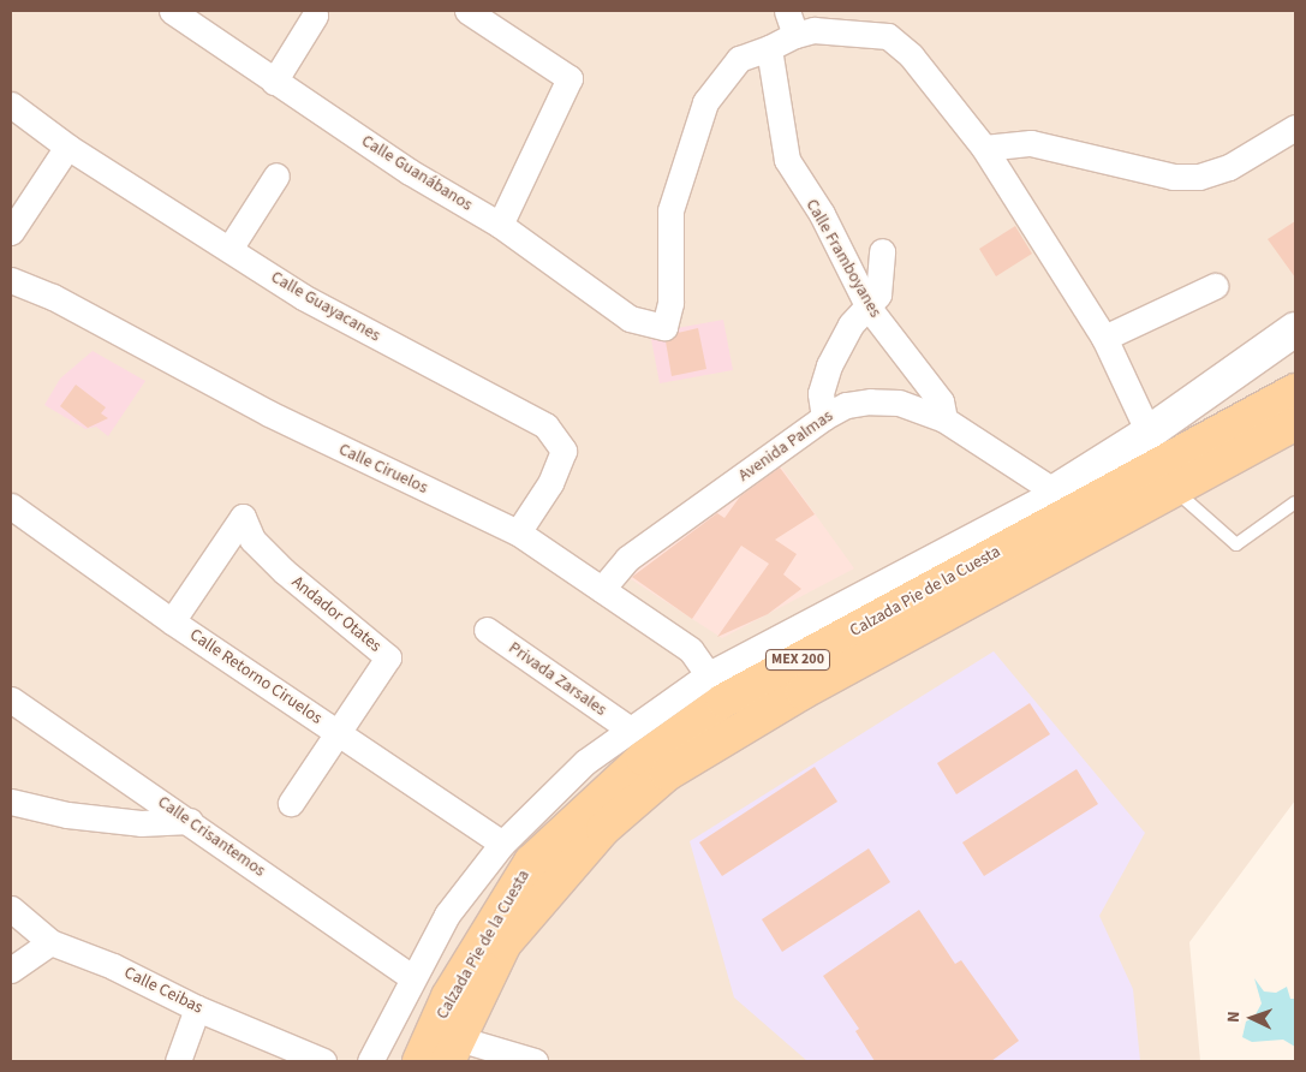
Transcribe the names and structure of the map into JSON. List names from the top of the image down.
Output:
{
  "streets": {
    "main road": ["Calzada Pie de la Cuesta", "MEX 200"],
    "street": [
      "Calle Guanábanos",
      "Calle Framboyanes",
      "Calle Guayacanes",
      "Avenida Palmas",
      "Calle Ciruelos",
      "Andador Otates",
      "Calle Retorno Ciruelos",
      "Privada Zarsales",
      "Calle Crisantemos",
      "Calle Ceibas"
    ]
  },
  "crossings": [
    ["Calle Guanábanos", "Calle Framboyanes"],
    ["Calle Framboyanes", "Avenida Palmas"],
    ["Calle Guayacanes", "Calle Ciruelos"],
    ["Avenida Palmas", "Calle Ciruelos"],
    ["Avenida Palmas", "Calzada Pie de la Cuesta"],
    ["Calle Ciruelos", "Calzada Pie de la Cuesta"],
    ["Andador Otates", "Calle Retorno Ciruelos"]
  ],
  "north": "left"
}
